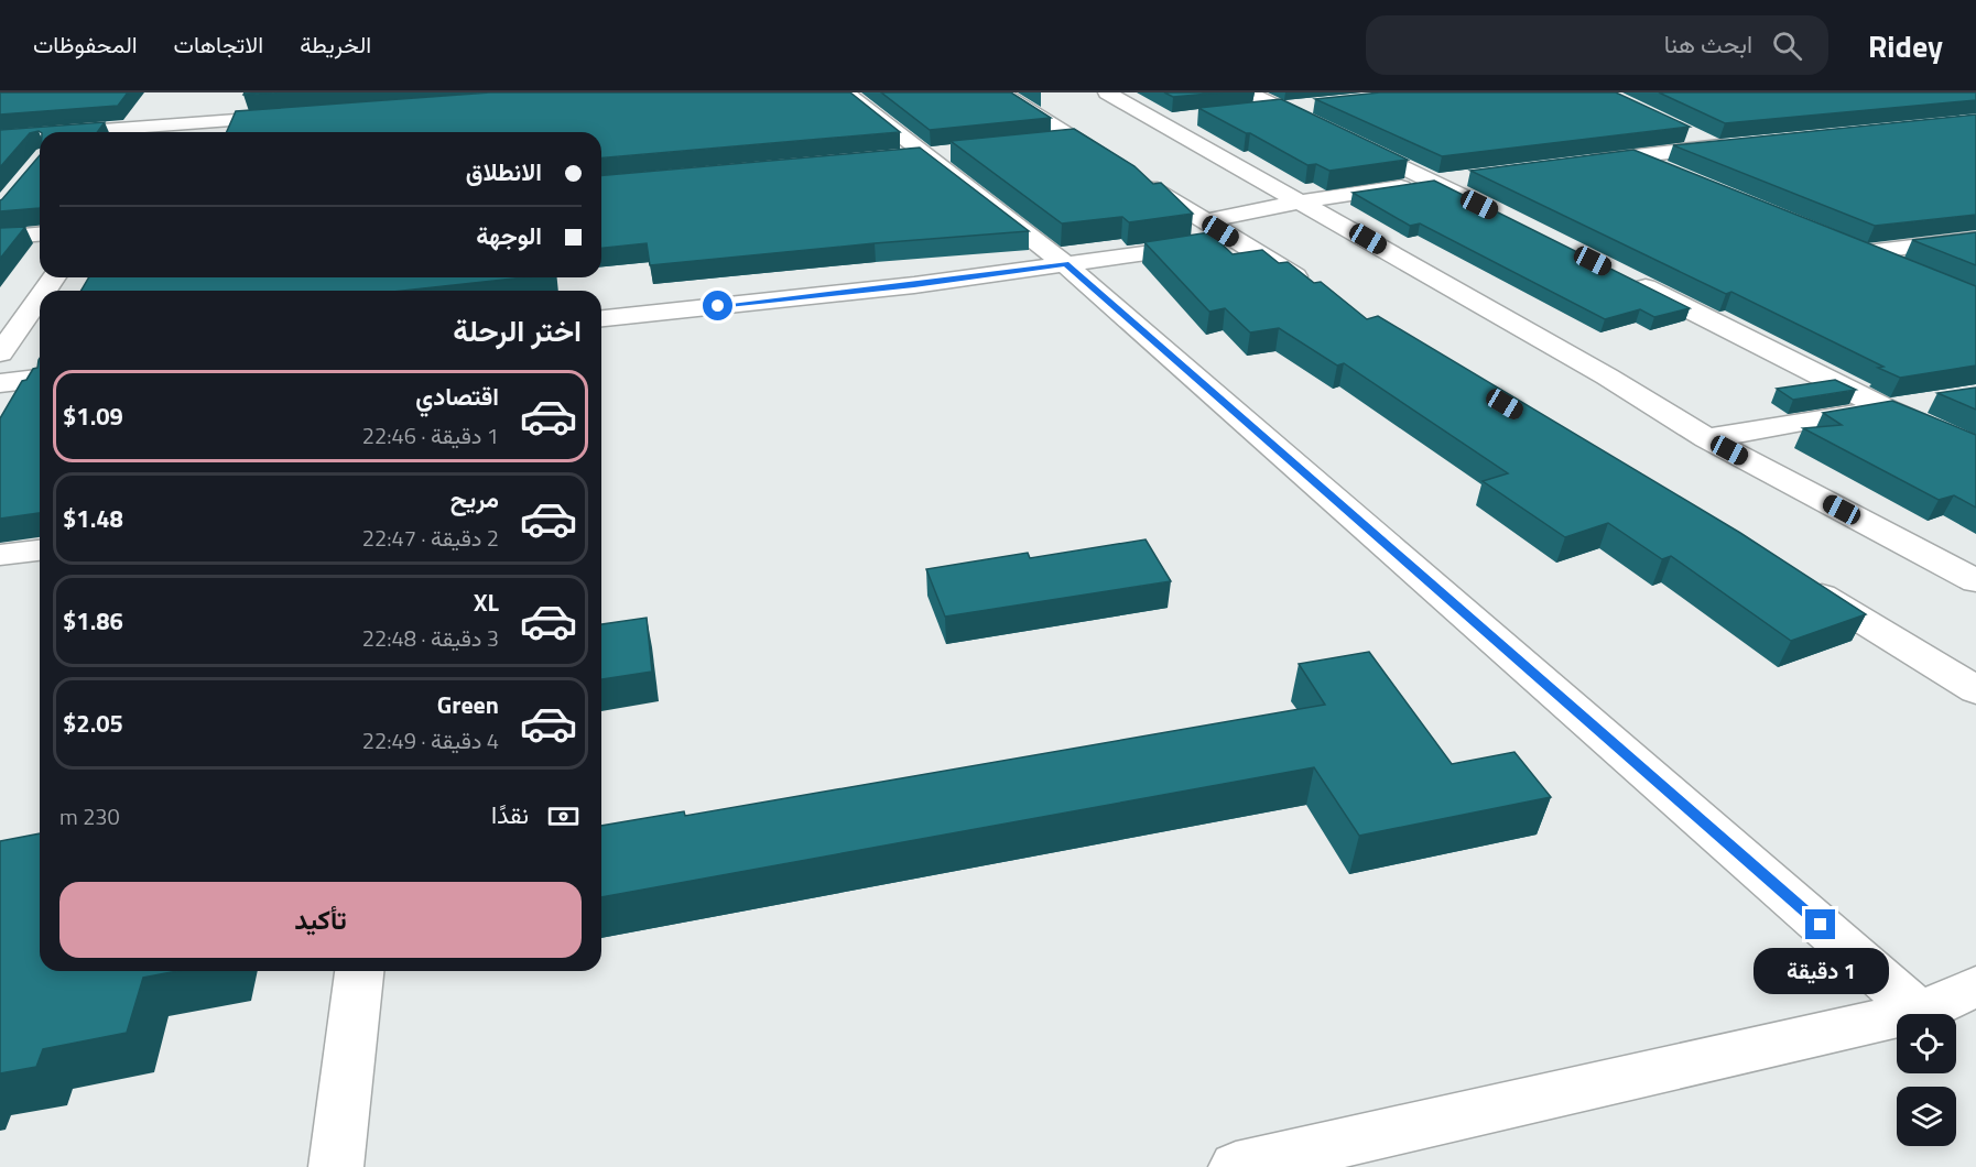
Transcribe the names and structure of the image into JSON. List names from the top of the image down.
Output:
{
  "page": {
    "header": "Ridey",
    "search": "ابحث هنا",
    "nav": ["الخريطة", "الاتجاهات", "المحفوظات"],
    "banner": ["الانطلاق", "الوجهة"],
    "heading": "اختر الرحلة",
    "list": [
      {
        "name": "اقتصادي",
        "note": "1 دقيقة · 22:46",
        "value": "$1.09"
      },
      {
        "name": "مريح",
        "note": "2 دقيقة · 22:47",
        "value": "$1.48"
      },
      {
        "name": "XL",
        "note": "3 دقيقة · 22:48",
        "value": "$1.86"
      },
      {
        "name": "Green",
        "note": "4 دقيقة · 22:49",
        "value": "$2.05"
      }
    ],
    "pay": ["نقدًا", "230 m"],
    "buttons": "تأكيد",
    "bubble": "1 دقيقة"
  }
}
